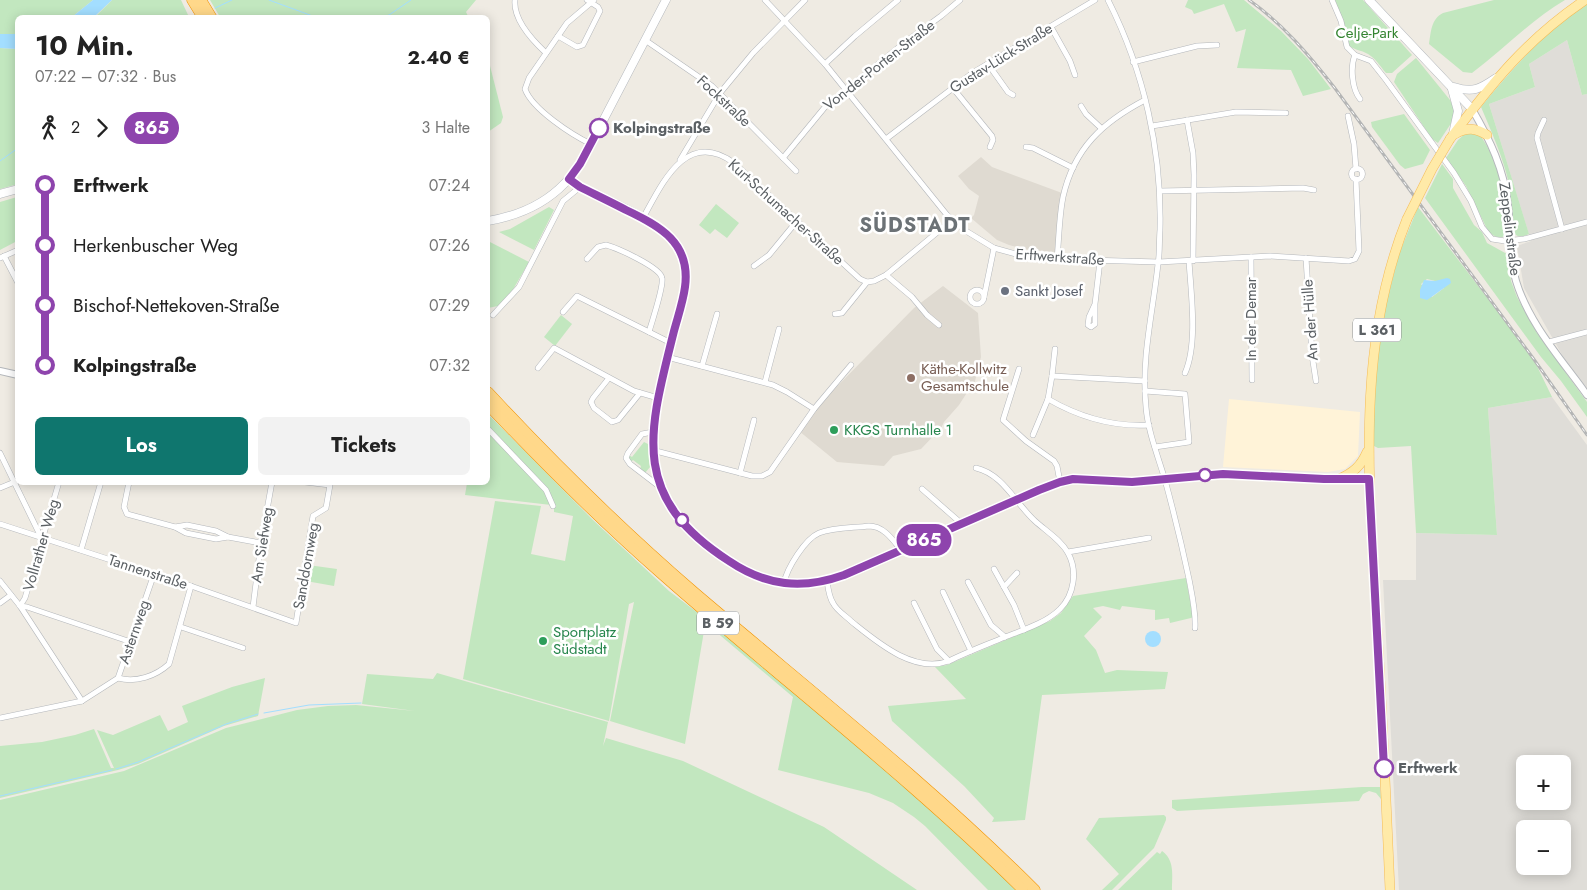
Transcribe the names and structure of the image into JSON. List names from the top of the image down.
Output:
{
  "streets": {
    "highway": ["B 59"],
    "main road": ["L 361"],
    "street": [
      "Gustav-Lück-Straße",
      "Von-der-Porten-Straße",
      "Fockstraße",
      "Kurt-Schumacher-Straße",
      "Zeppelinstraße",
      "Erftwerkstraße",
      "In der Demar",
      "An der Hülle",
      "Vollrather Weg",
      "Am Siefweg",
      "Sanddornweg",
      "Tannenstraße",
      "Asternweg"
    ]
  },
  "crossings": [
    ["Gustav-Lück-Straße", "Erftwerkstraße"],
    ["Von-der-Porten-Straße", "Fockstraße"],
    ["Von-der-Porten-Straße", "Erftwerkstraße"],
    ["Zeppelinstraße", "L 361"],
    ["Erftwerkstraße", "In der Demar"],
    ["Erftwerkstraße", "An der Hülle"],
    ["Vollrather Weg", "Tannenstraße"],
    ["Am Siefweg", "Tannenstraße"],
    ["Sanddornweg", "Tannenstraße"],
    ["Tannenstraße", "Asternweg"]
  ],
  "districts": ["SÜDSTADT"],
  "parks": ["Celje-Park"],
  "places": [
    "Kolpingstraße",
    "Sankt Josef",
    "Käthe-Kollwitz Gesamtschule",
    "KKGS Turnhalle 1",
    "Sportplatz Südstadt",
    "Erftwerk"
  ],
  "lines": ["bus line 865"],
  "page": {
    "on_map": "865",
    "heading": ["10 Min.", "07:22 – 07:32 · Bus", "2.40 €"],
    "legs": ["2", "865", "3 Halte"],
    "list": [
      {
        "name": "Erftwerk",
        "value": "07:24"
      },
      {
        "name": "Herkenbuscher Weg",
        "value": "07:26"
      },
      {
        "name": "Bischof-Nettekoven-Straße",
        "value": "07:29"
      },
      {
        "name": "Kolpingstraße",
        "value": "07:32"
      }
    ],
    "buttons": ["Los", "Tickets"],
    "map_buttons": ["+", "−"]
  }
}
